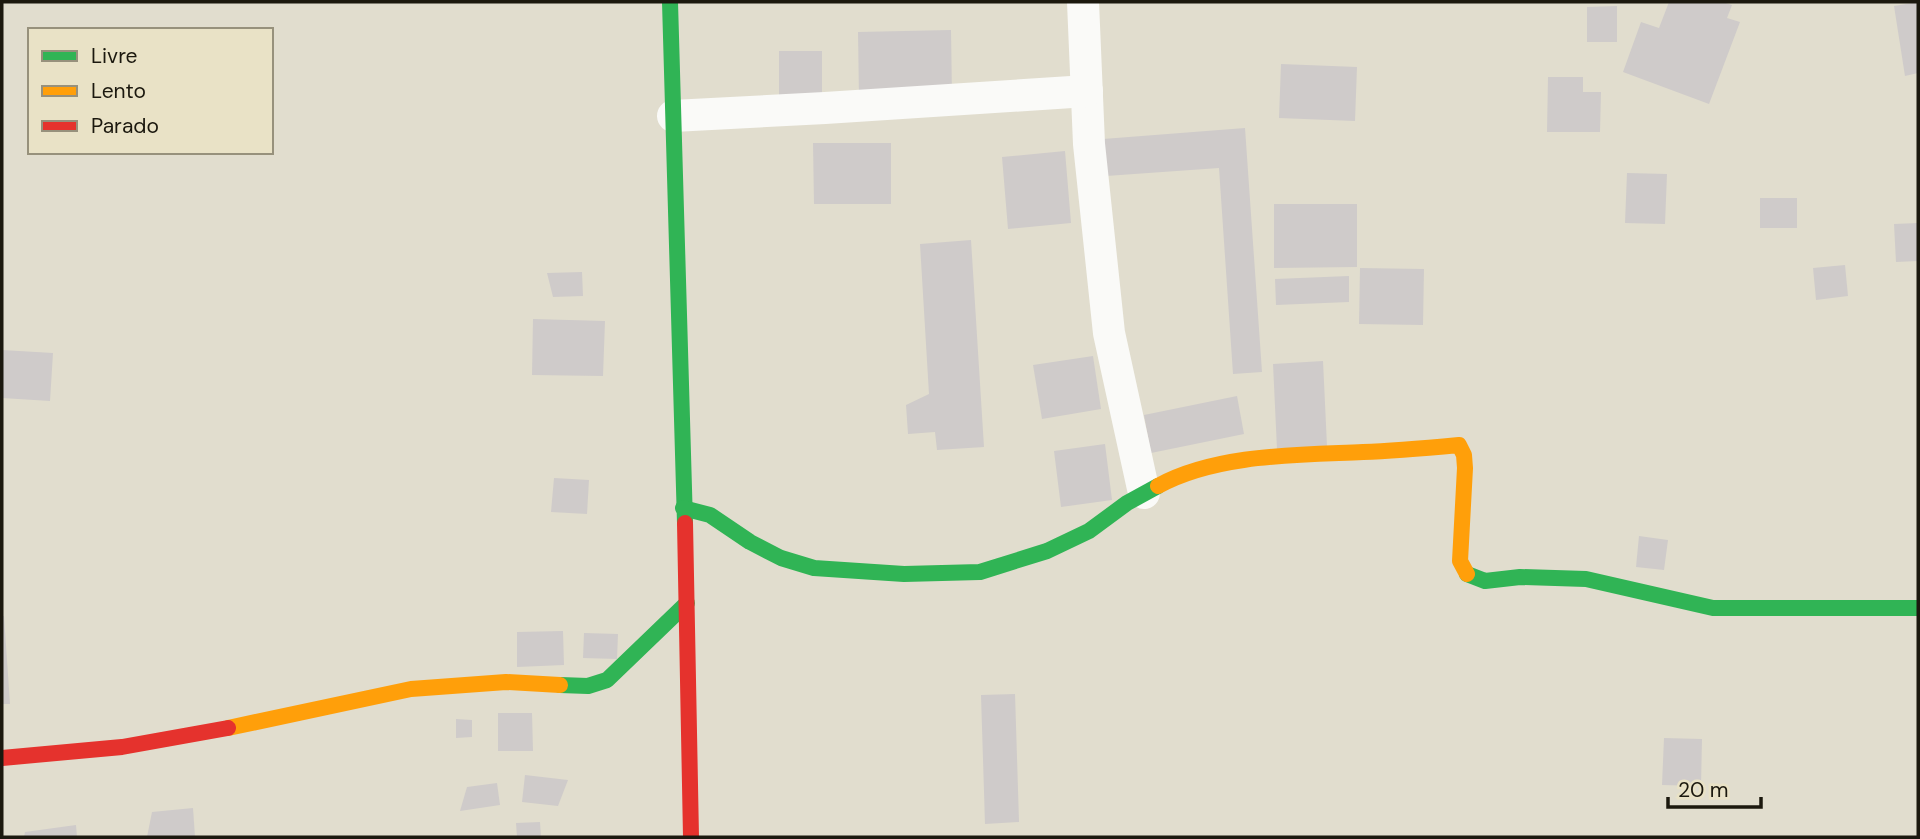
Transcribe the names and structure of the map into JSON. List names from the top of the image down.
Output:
{
  "legend": ["Livre", "Lento", "Parado"],
  "scale_bar": "20 m"
}
